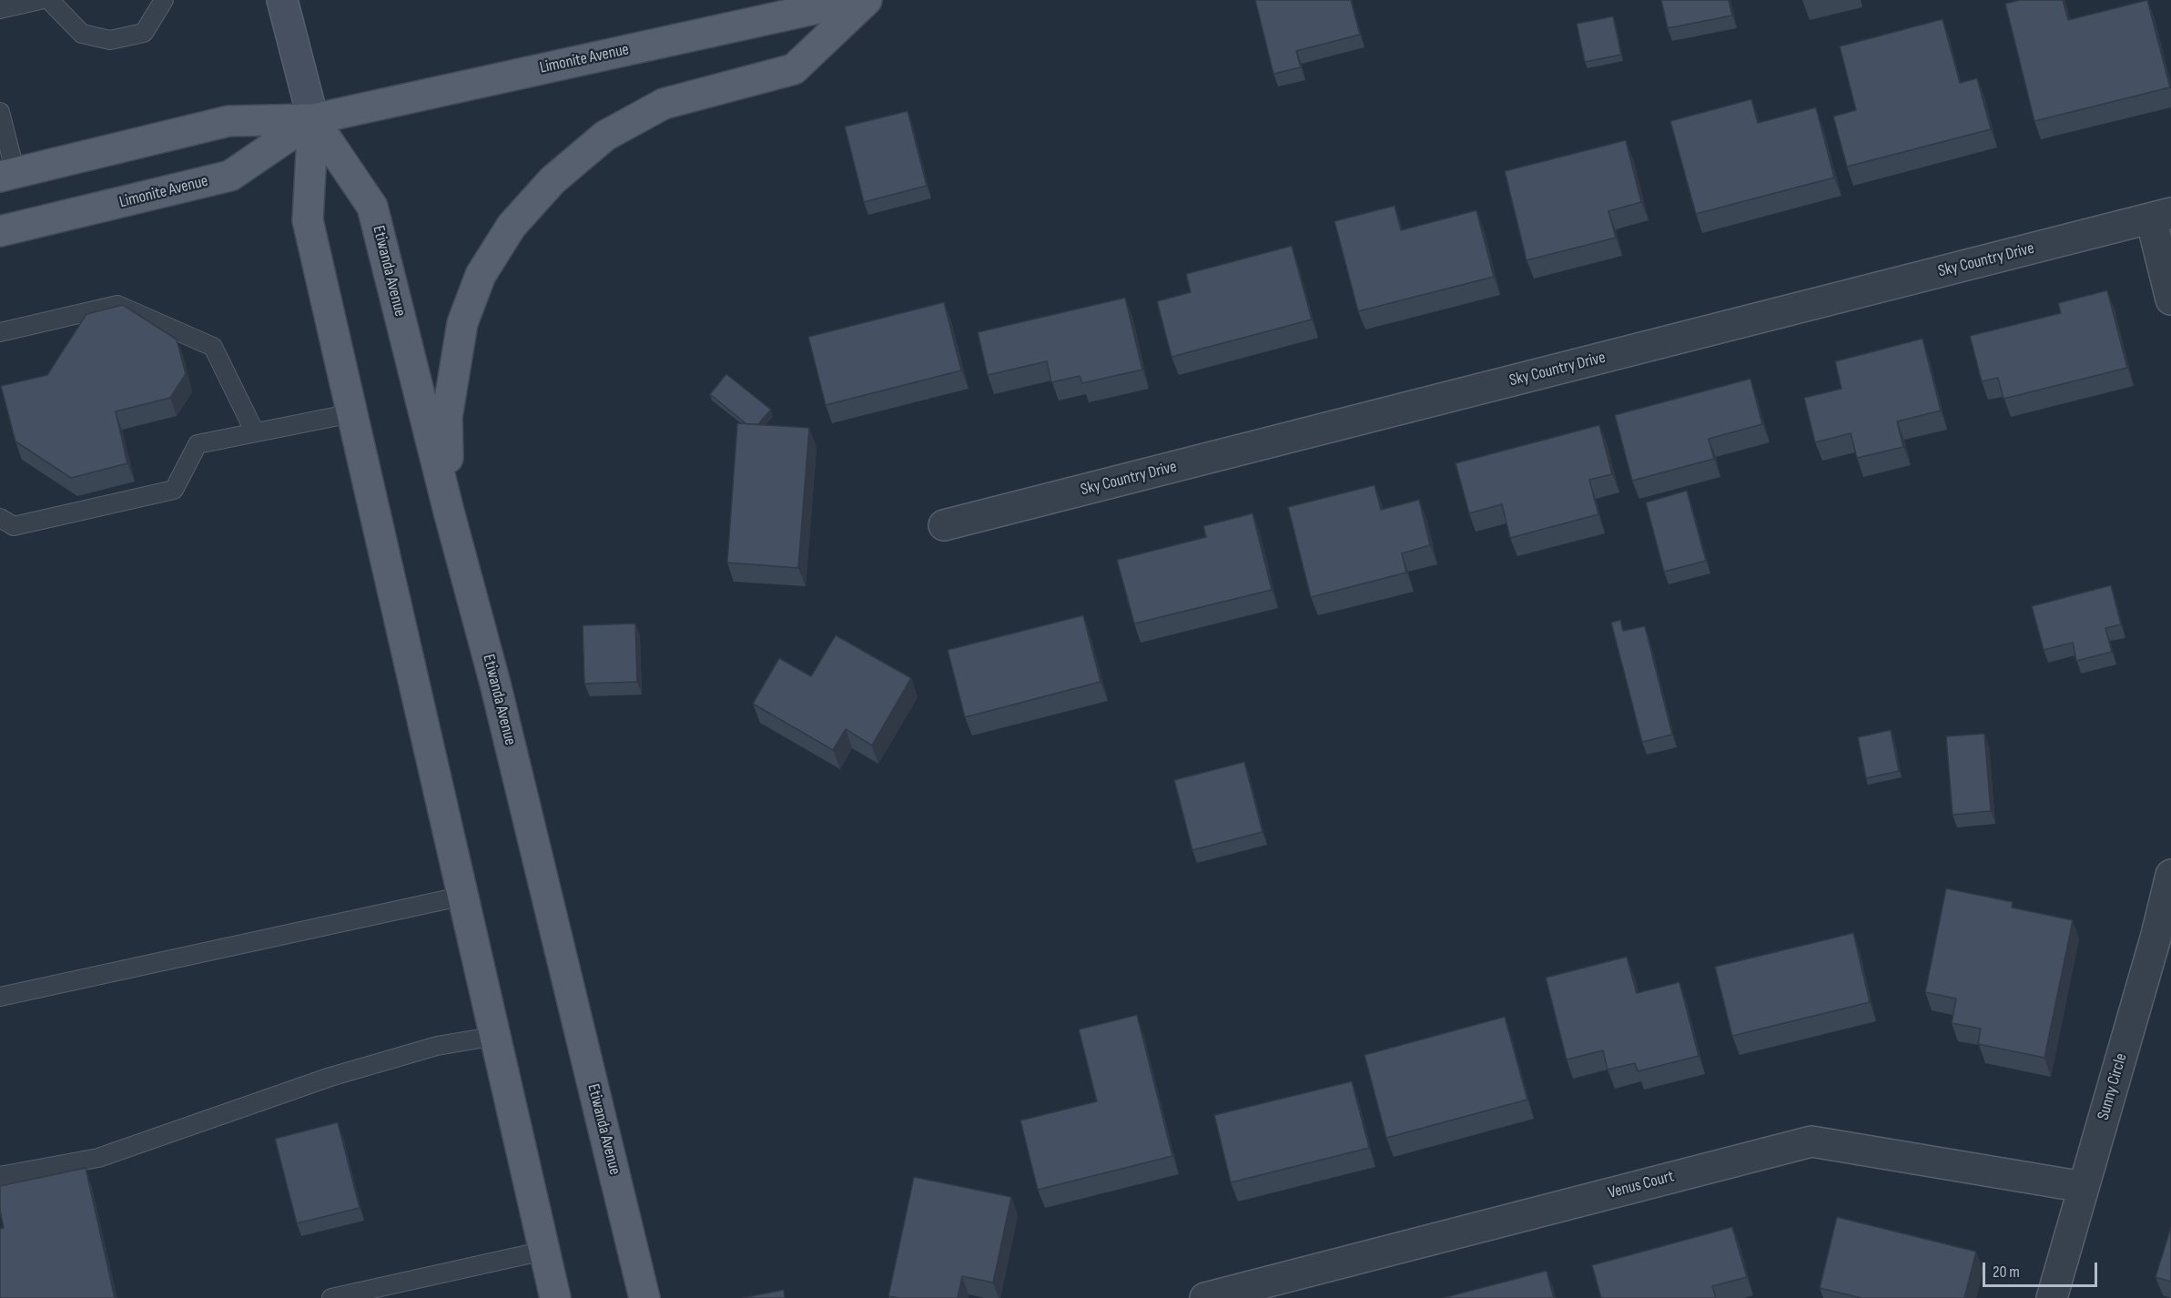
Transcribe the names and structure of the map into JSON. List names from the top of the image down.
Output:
{
  "streets": {
    "main road": ["Limonite Avenue", "Etiwanda Avenue"],
    "street": ["Sky Country Drive", "Sunny Circle", "Venus Court"]
  },
  "crossings": [
    ["Limonite Avenue", "Etiwanda Avenue"],
    ["Sunny Circle", "Venus Court"]
  ],
  "scale_bar": "20 m"
}
